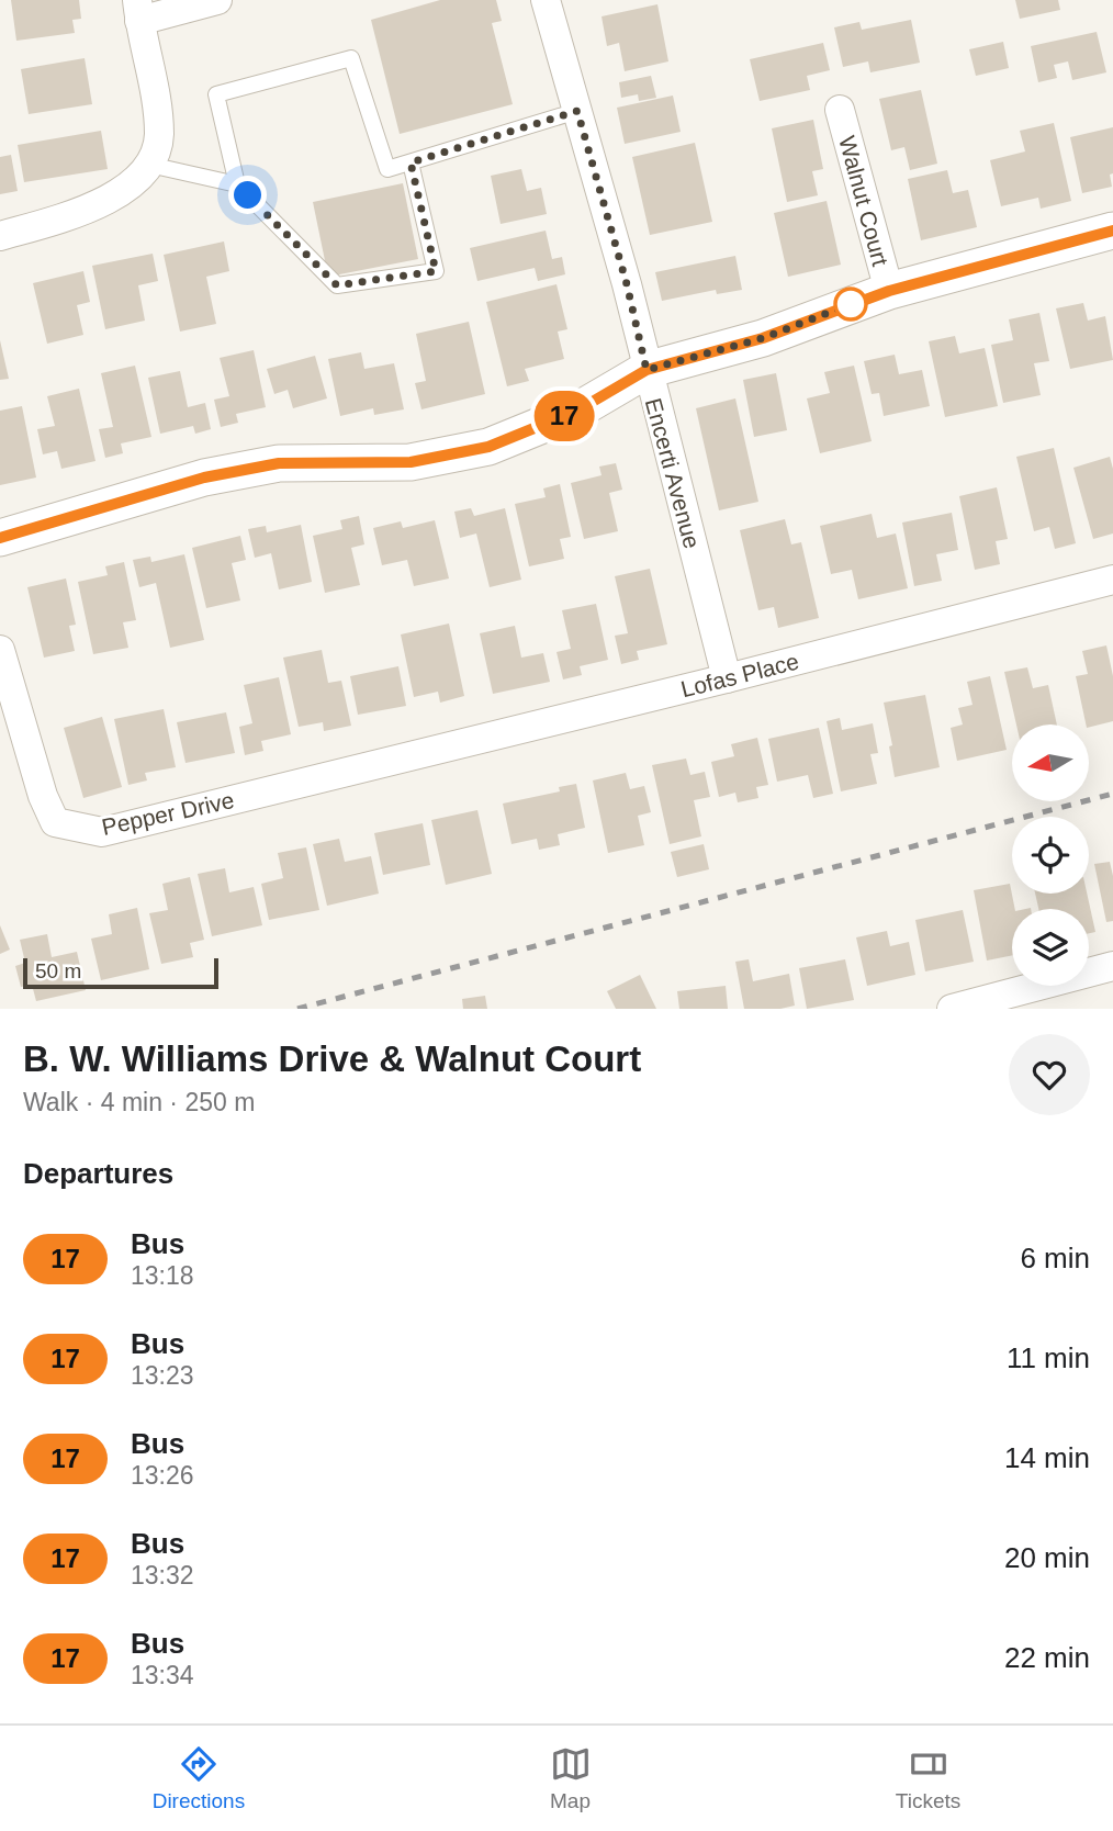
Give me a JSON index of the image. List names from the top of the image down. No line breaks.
{"streets":{"street":["Walnut Court","Encerti Avenue","Lofas Place","Pepper Drive"]},"crossings":[["Encerti Avenue","Lofas Place"],["Lofas Place","Pepper Drive"]],"lines":["bus line 17"],"scale_bar":"50 m","north":"left","page":{"on_map":"17","scale":"50 m","heading":[["B. W. Williams Drive & Walnut Court","Walk · 4 min · 250 m"],"Departures"],"list":[{"mark":"17","name":"Bus","note":"13:18","value":"6 min"},{"mark":"17","name":"Bus","note":"13:23","value":"11 min"},{"mark":"17","name":"Bus","note":"13:26","value":"14 min"},{"mark":"17","name":"Bus","note":"13:32","value":"20 min"},{"mark":"17","name":"Bus","note":"13:34","value":"22 min"}],"tabs":["Directions","Map","Tickets"]}}
